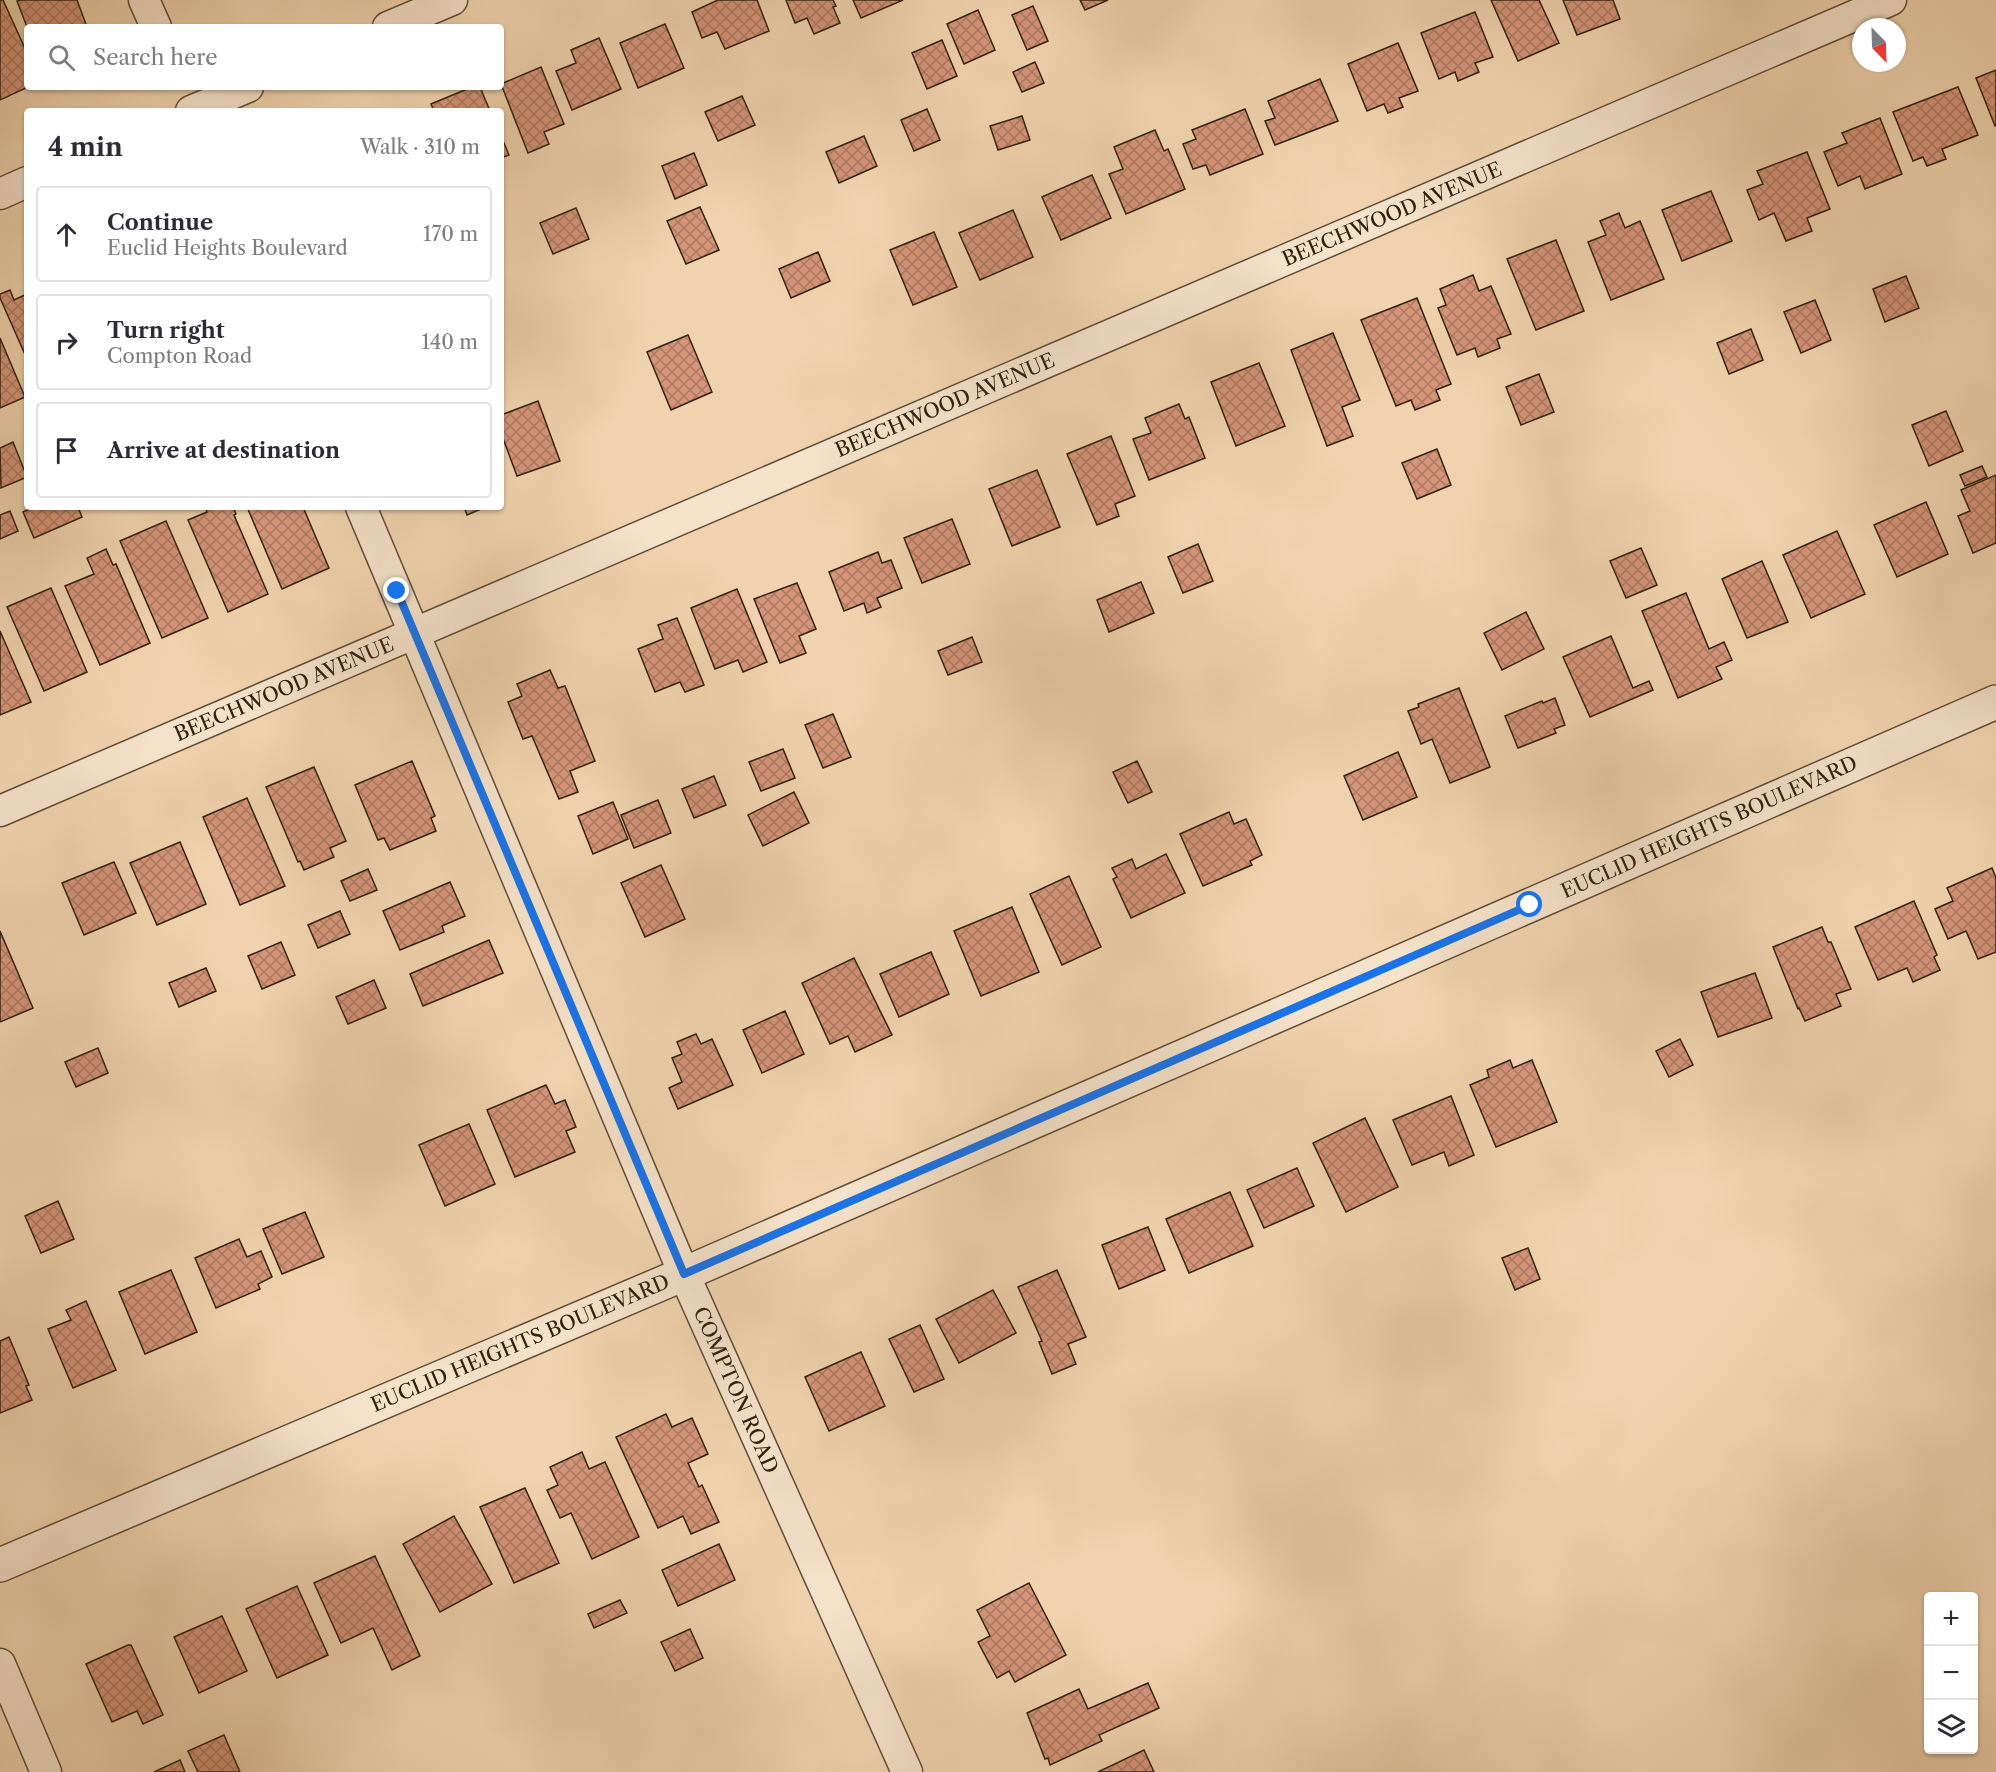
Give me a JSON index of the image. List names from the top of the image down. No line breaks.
{"streets":{"street":["BEECHWOOD AVENUE","EUCLID HEIGHTS BOULEVARD","COMPTON ROAD"]},"crossings":[["BEECHWOOD AVENUE","COMPTON ROAD"],["EUCLID HEIGHTS BOULEVARD","COMPTON ROAD"]],"north":"bottom right","page":{"search":"Search here","heading":["4 min","Walk · 310 m"],"list":[["Continue","Euclid Heights Boulevard","170 m"],["Turn right","Compton Road","140 m"],"Arrive at destination"],"map_buttons":["+","−"]}}
